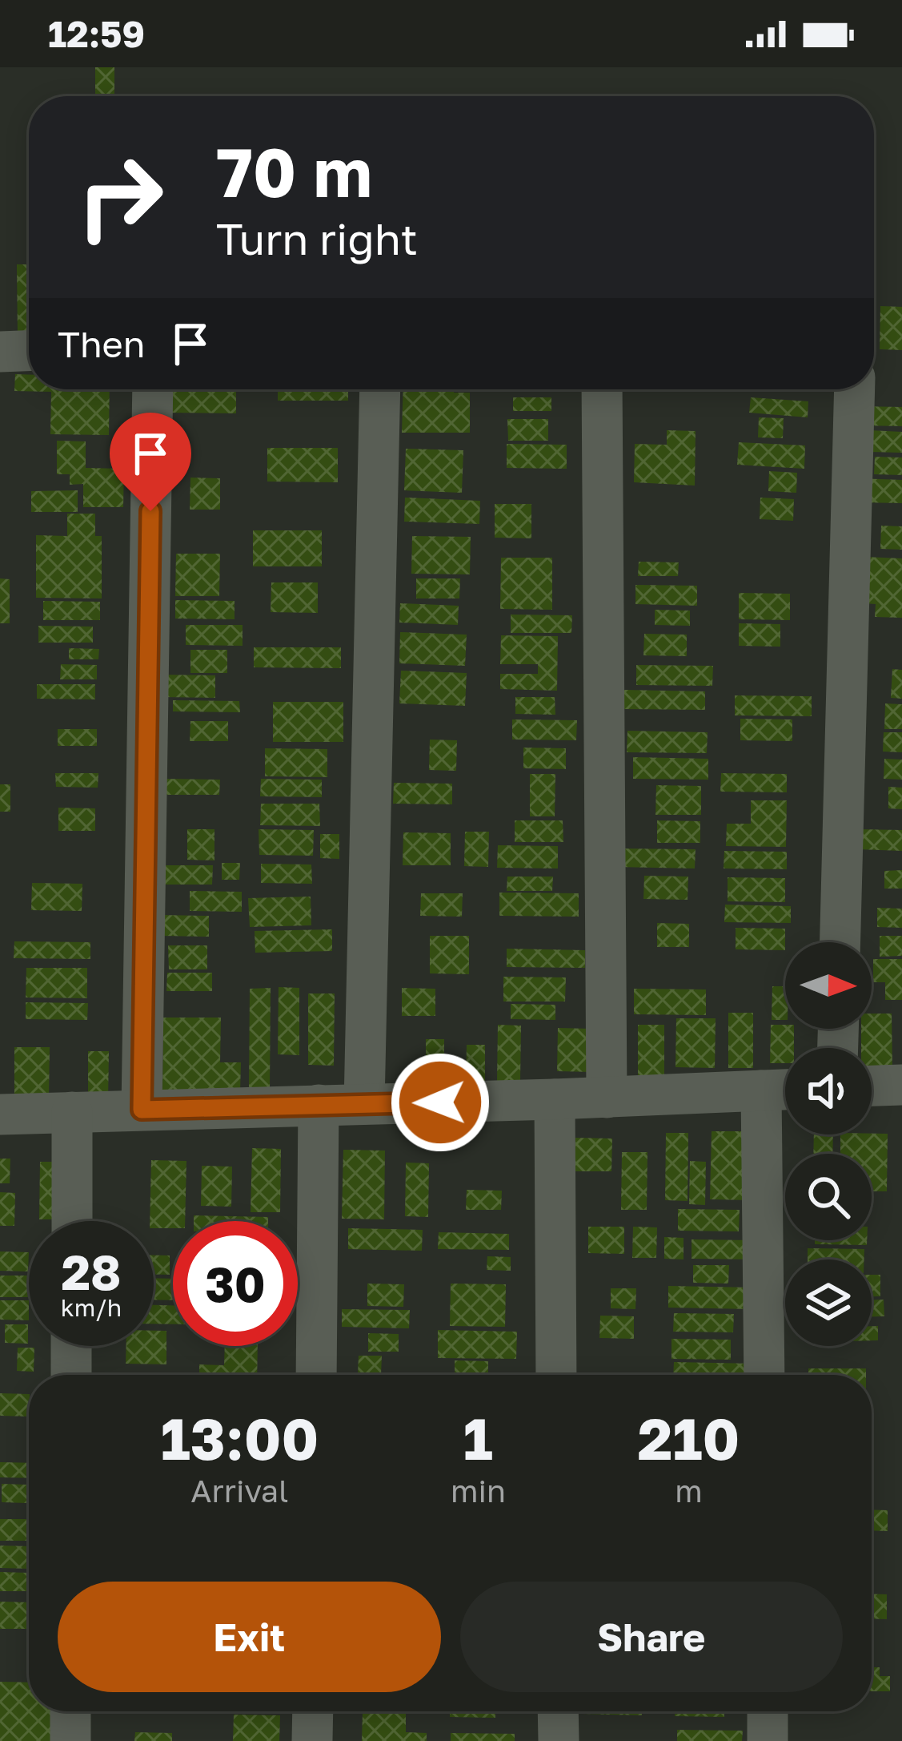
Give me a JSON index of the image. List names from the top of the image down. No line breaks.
{"north":"right","page":{"status":"12:59","turn":["70 m","Turn right"],"then":"Then","speed":"28 km/h","limit":"30","eta":["13:00","Arrival","1","min","210","m"],"buttons":["Exit","Share"]}}
